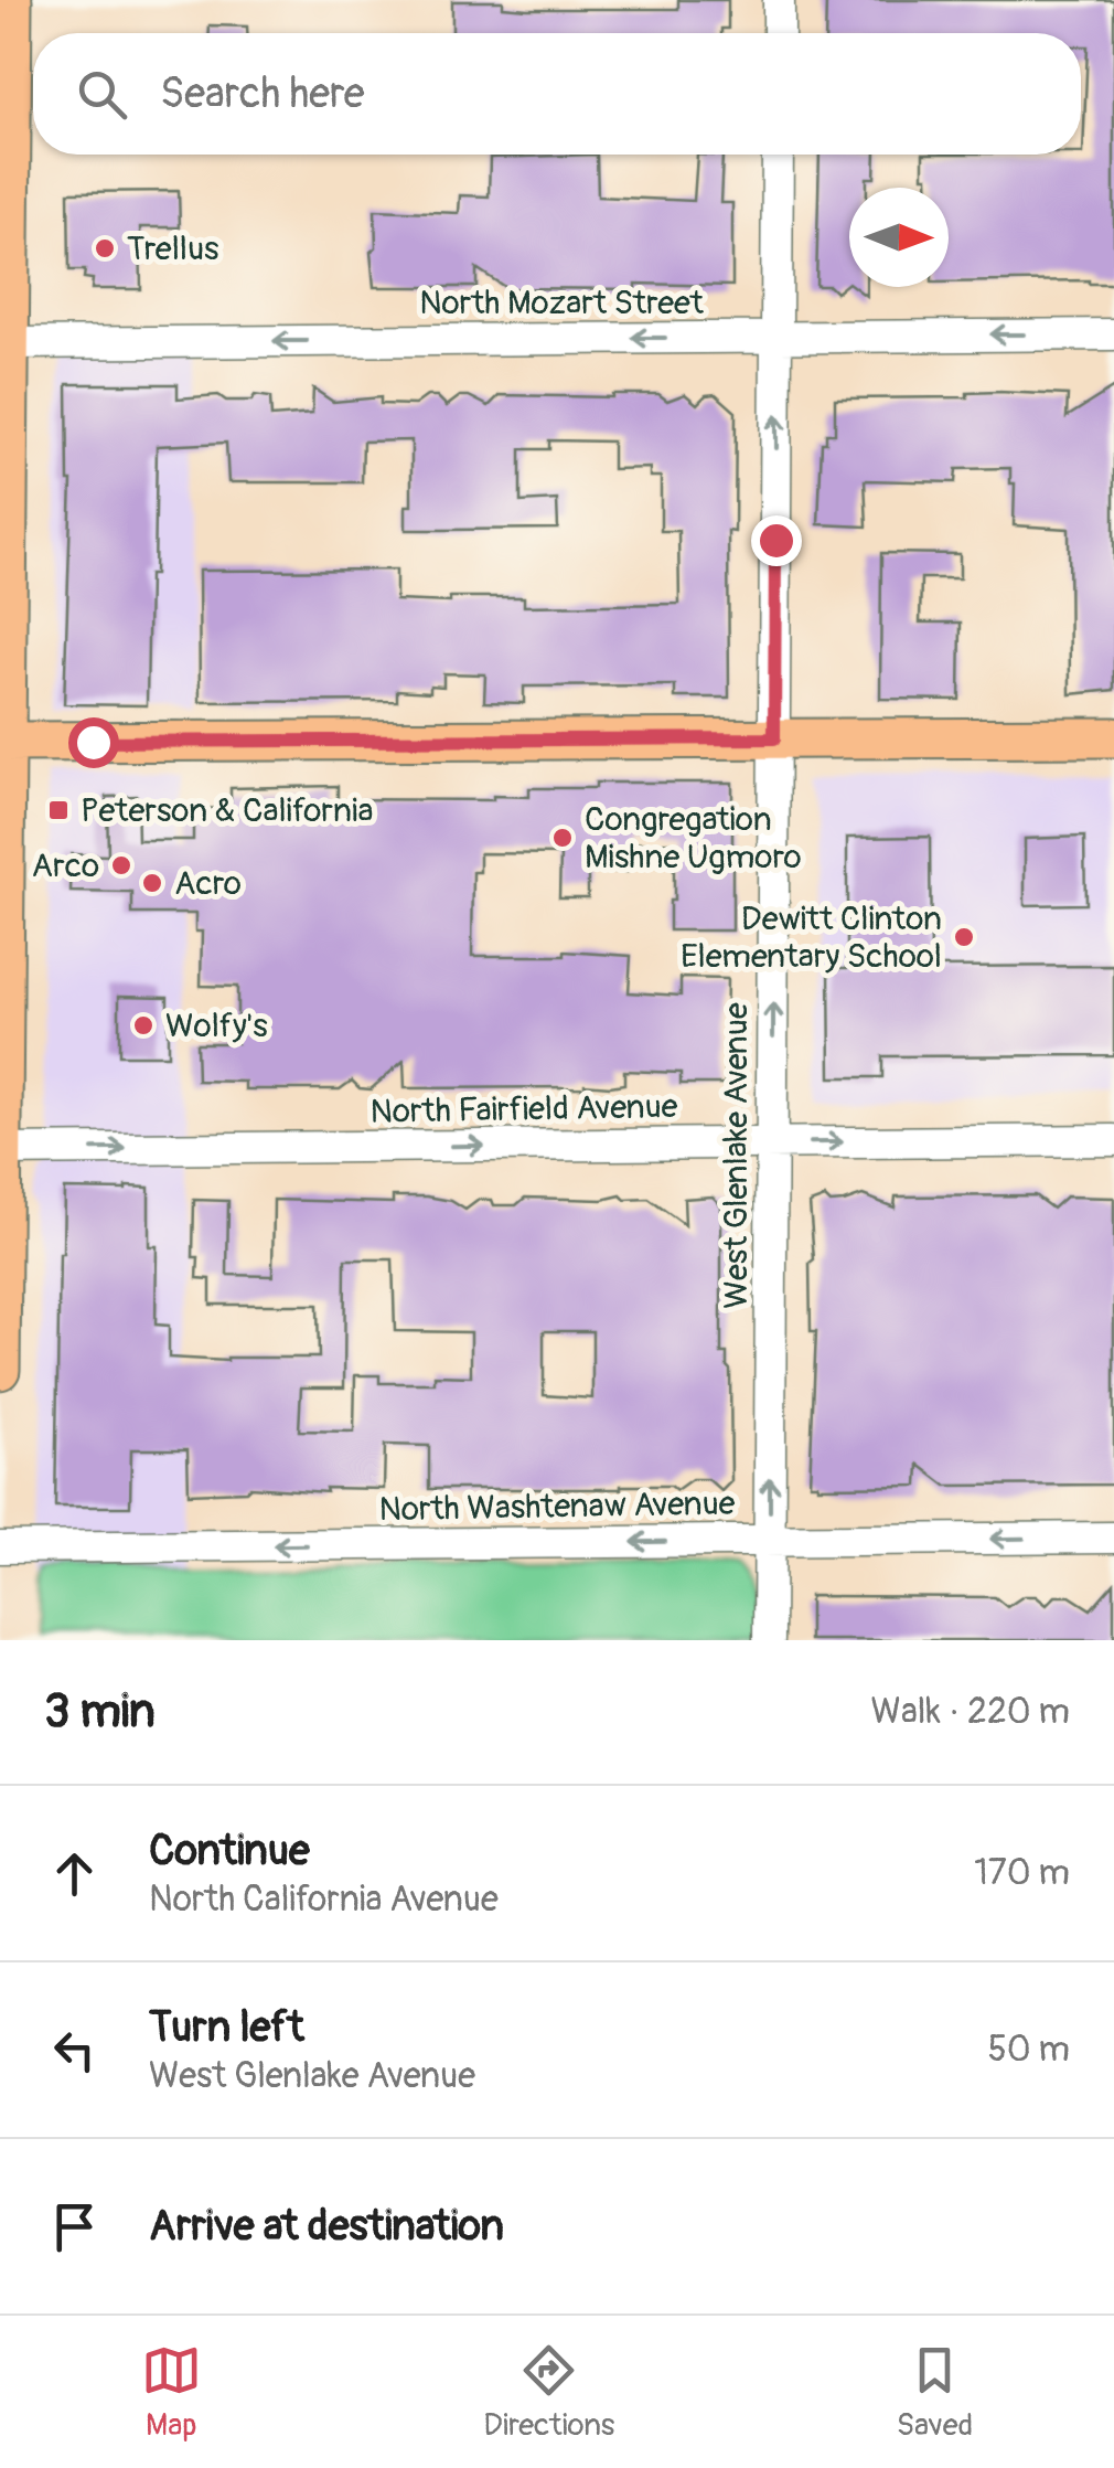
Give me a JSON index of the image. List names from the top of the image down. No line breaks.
{"streets":{"street":["North Mozart Street","North Fairfield Avenue","West Glenlake Avenue","North Washtenaw Avenue"]},"crossings":[["North Mozart Street","West Glenlake Avenue"],["North Fairfield Avenue","West Glenlake Avenue"],["West Glenlake Avenue","North Washtenaw Avenue"]],"one_way":["North Mozart Street","North Fairfield Avenue","West Glenlake Avenue","North Washtenaw Avenue"],"places":{"other":["Trellus","Congregation Mishne Ugmoro","Arco","Acro","Dewitt Clinton Elementary School","Wolfy's"],"transit":["Peterson & California"]},"north":"right","page":{"search":"Search here","heading":["3 min","Walk · 220 m"],"list":[["Continue","North California Avenue","170 m"],["Turn left","West Glenlake Avenue","50 m"],"Arrive at destination"],"nav":["Map","Directions","Saved"]}}
